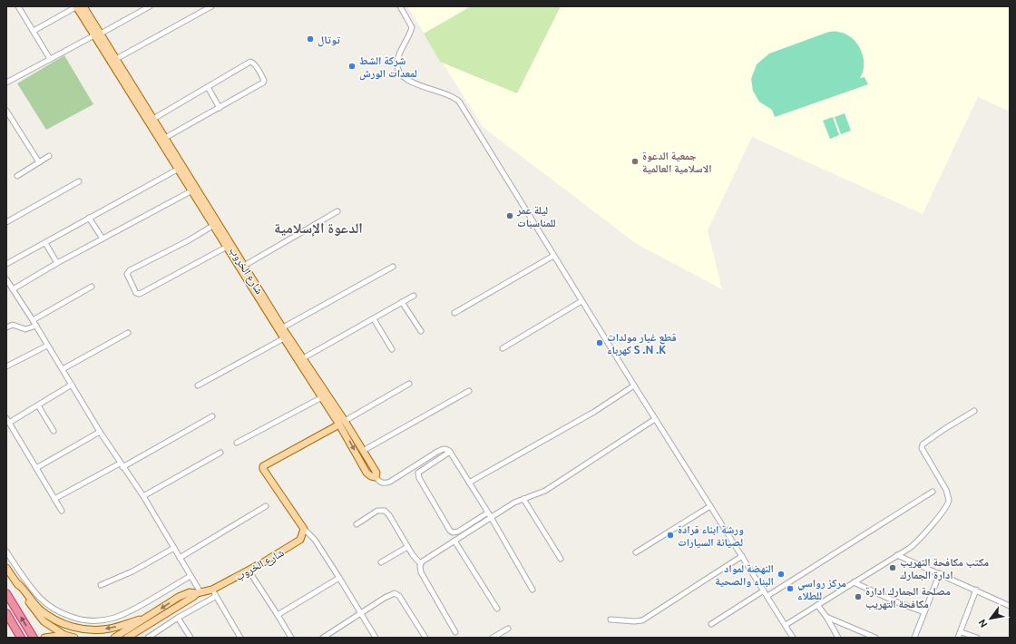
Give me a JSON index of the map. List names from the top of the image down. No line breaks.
{"streets":{"main road":["شارع الخروب"]},"districts":["الدعوة الإسلامية"],"places":["توتال","شركة الشط لمعدات الورش","جمعية الدعوة الاسلامية العالمية","ليلة عمر للمناسبات","قطع غيار مولدات كهرباء S .N .K","ورشة ابناء قرادة لصيانة السيارات","مكتب مكافحة التهريب ادارة الجمارك","النهضة لمواد البناء والصحية","مركز رواسي للطلاء","مصلحة الجمارك ادارة مكافحة التهريب"],"north":"bottom left"}
